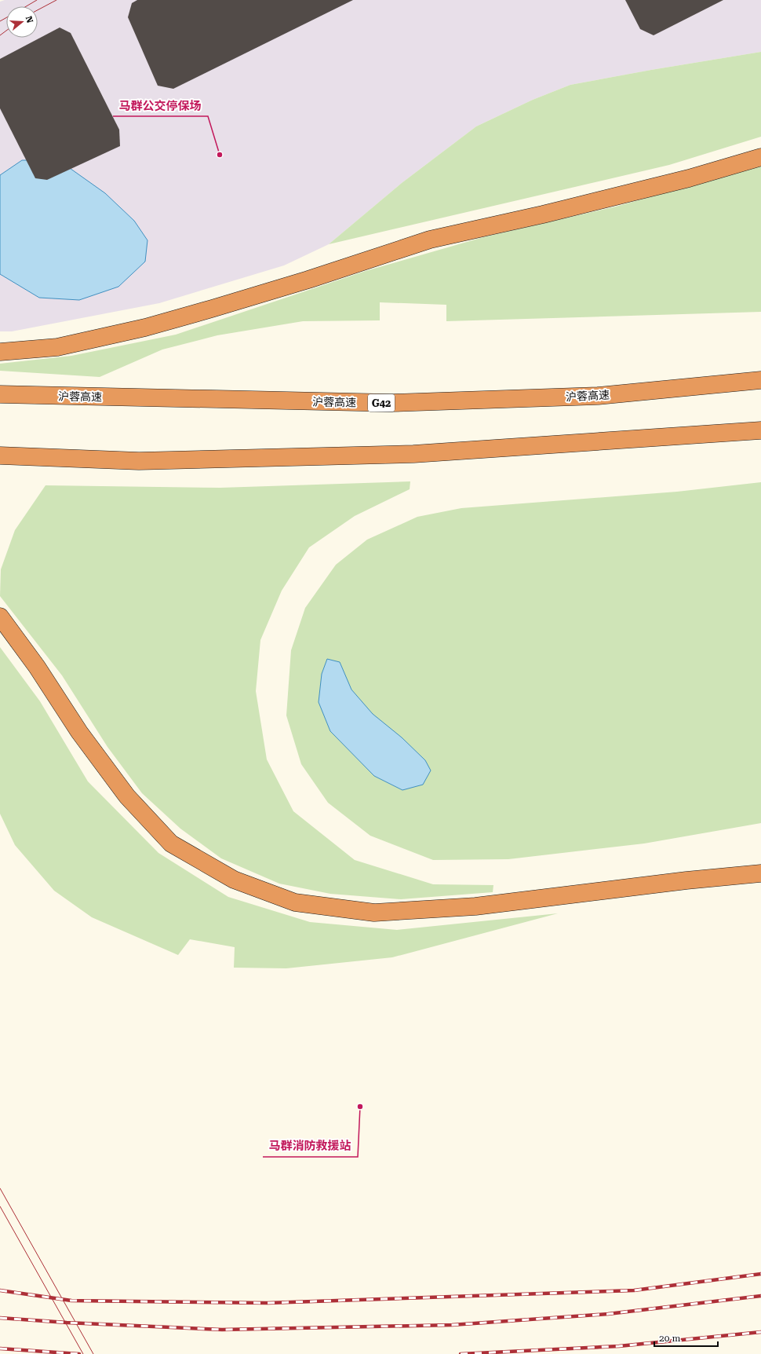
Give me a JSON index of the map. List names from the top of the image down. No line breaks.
{"streets":{"highway":["沪蓉高速","G42"]},"places":["马群公交停保场","马群消防救援站"],"scale_bar":"20 m","north":"right"}
